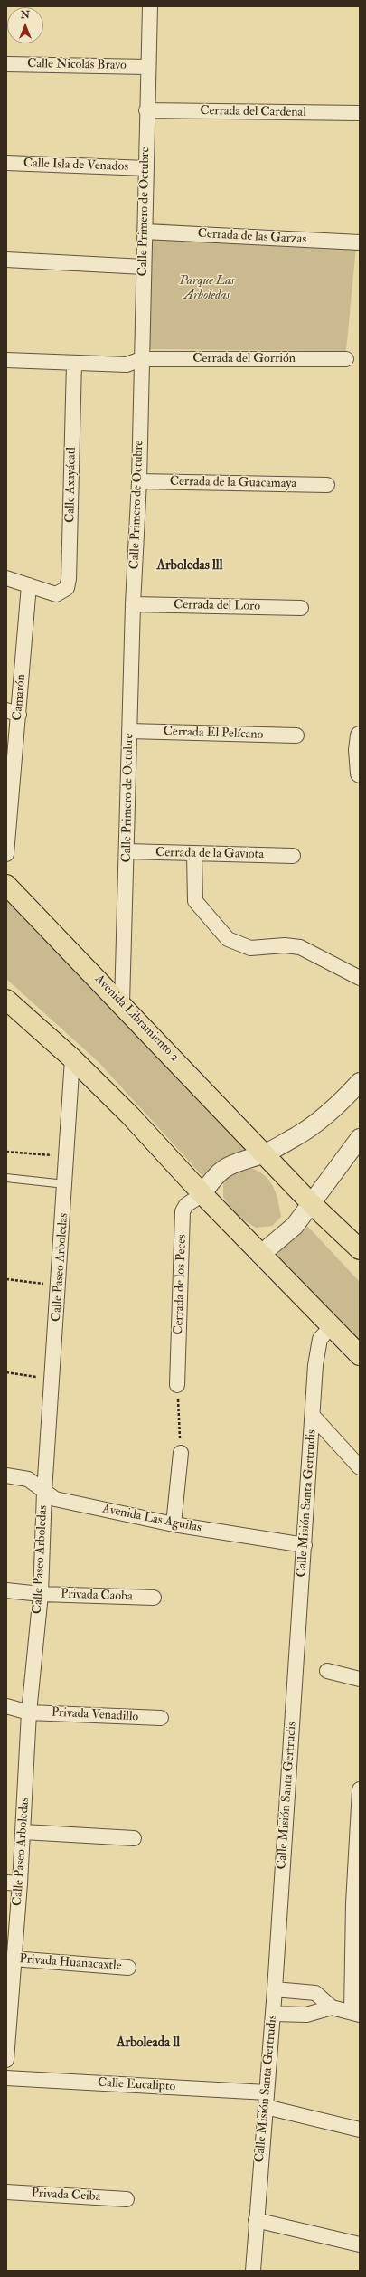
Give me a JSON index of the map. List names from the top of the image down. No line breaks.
{"streets":{"main road":["Avenida Libramiento 2"],"street":["Calle Nicolás Bravo","Cerrada del Cardenal","Calle Isla de Venados","Calle Primero de Octubre","Cerrada de las Garzas","Cerrada del Gorrión","Cerrada de la Guacamaya","Calle Axayácatl","Cerrada del Loro","Camarón","Cerrada El Pelícano","Cerrada de la Gaviota","Calle Paseo Arboledas","Cerrada de los Peces","Calle Misión Santa Gertrudis","Avenida Las Aguilas","Privada Caoba","Privada Venadillo","Privada Huanacaxtle","Calle Eucalipto","Privada Ceiba"]},"crossings":[["Calle Nicolás Bravo","Calle Primero de Octubre"],["Cerrada del Cardenal","Calle Primero de Octubre"],["Calle Isla de Venados","Calle Primero de Octubre"],["Calle Primero de Octubre","Cerrada de las Garzas"],["Calle Primero de Octubre","Cerrada del Gorrión"],["Calle Primero de Octubre","Cerrada de la Guacamaya"],["Calle Primero de Octubre","Cerrada del Loro"],["Calle Primero de Octubre","Cerrada El Pelícano"],["Calle Primero de Octubre","Cerrada de la Gaviota"],["Calle Primero de Octubre","Avenida Libramiento 2"],["Cerrada del Gorrión","Calle Axayácatl"],["Calle Axayácatl","Camarón"],["Calle Paseo Arboledas","Avenida Las Aguilas"],["Calle Paseo Arboledas","Privada Caoba"],["Calle Paseo Arboledas","Privada Venadillo"],["Calle Paseo Arboledas","Privada Huanacaxtle"],["Calle Misión Santa Gertrudis","Avenida Las Aguilas"],["Calle Misión Santa Gertrudis","Calle Eucalipto"]],"districts":["Arboledas lll","Arboleada ll"],"parks":["Parque Las Arboledas"],"north":"top"}
